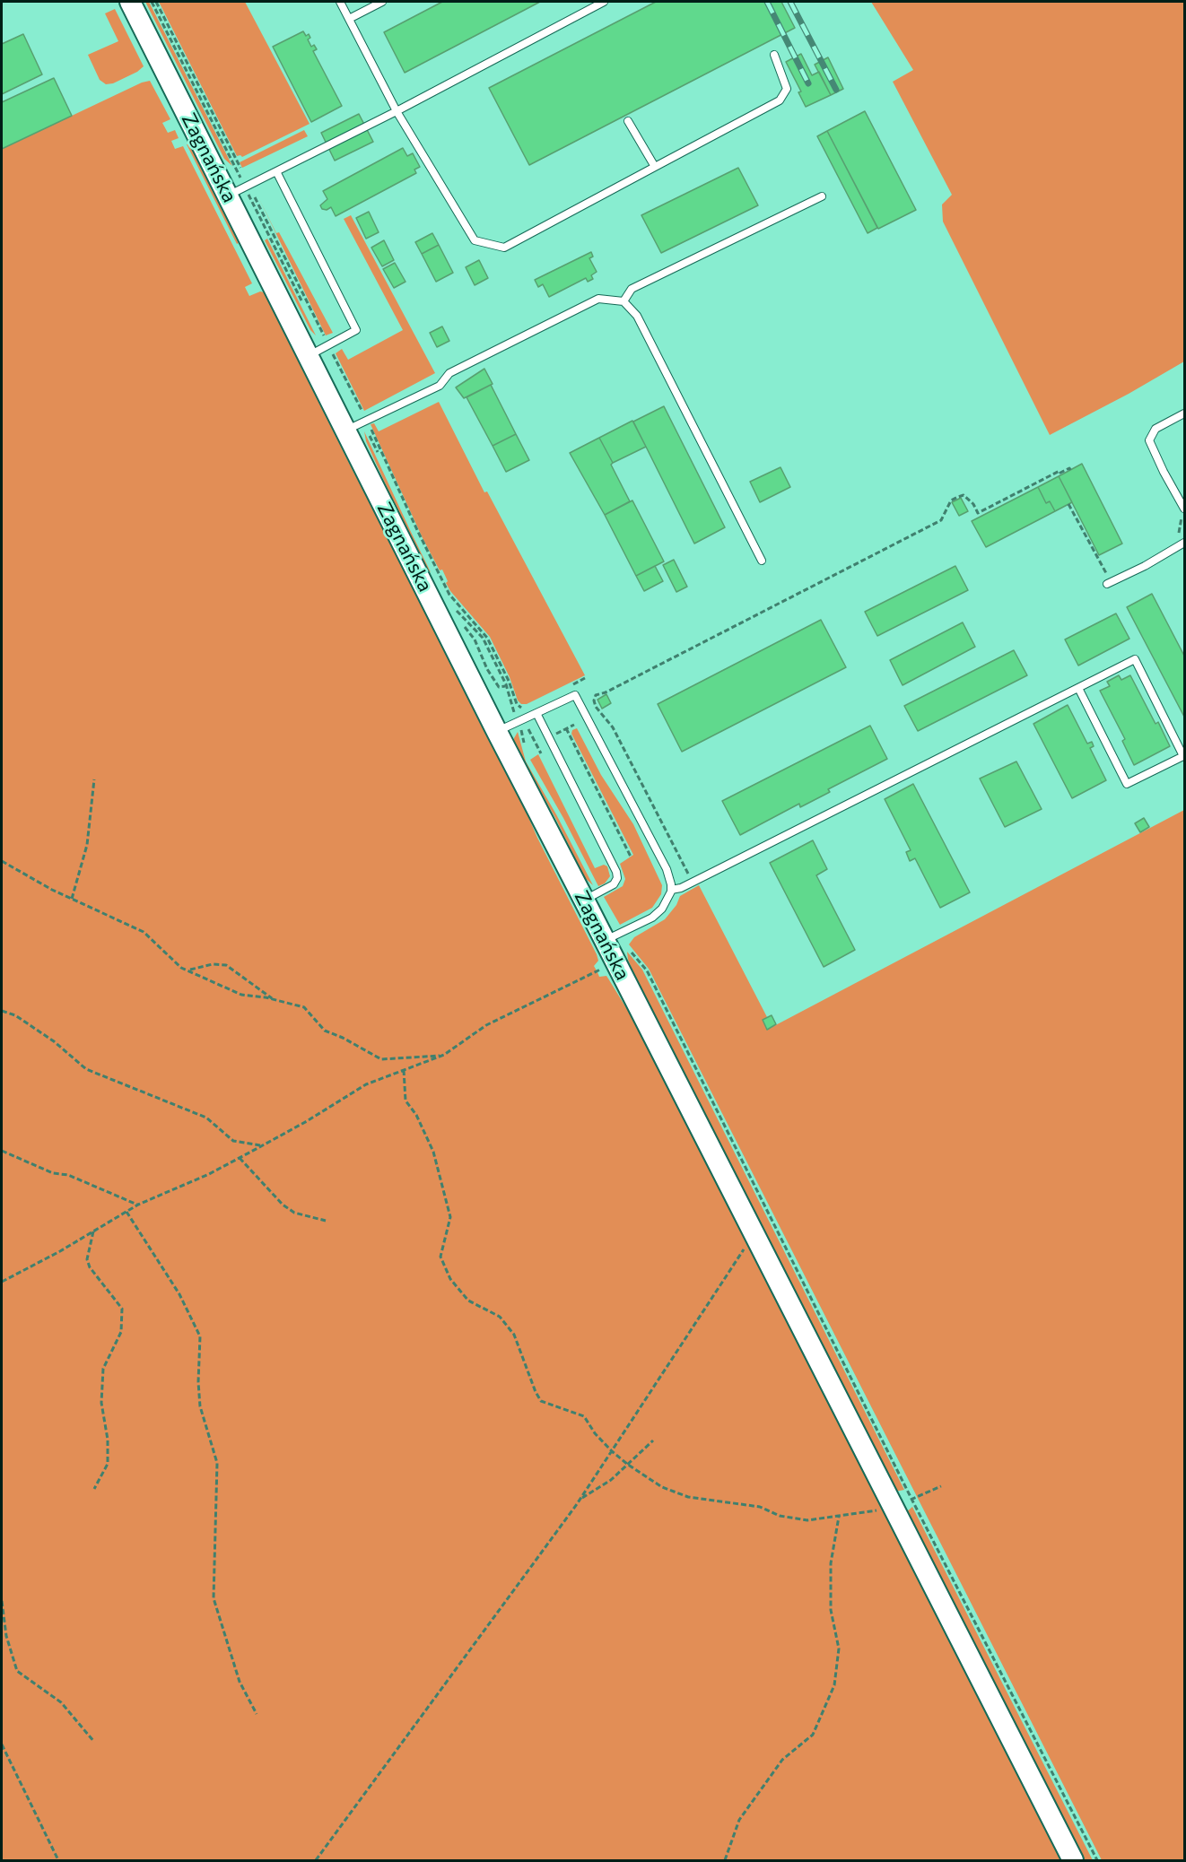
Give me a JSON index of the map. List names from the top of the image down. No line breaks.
{"streets":{"street":["Zagnańska"]}}
